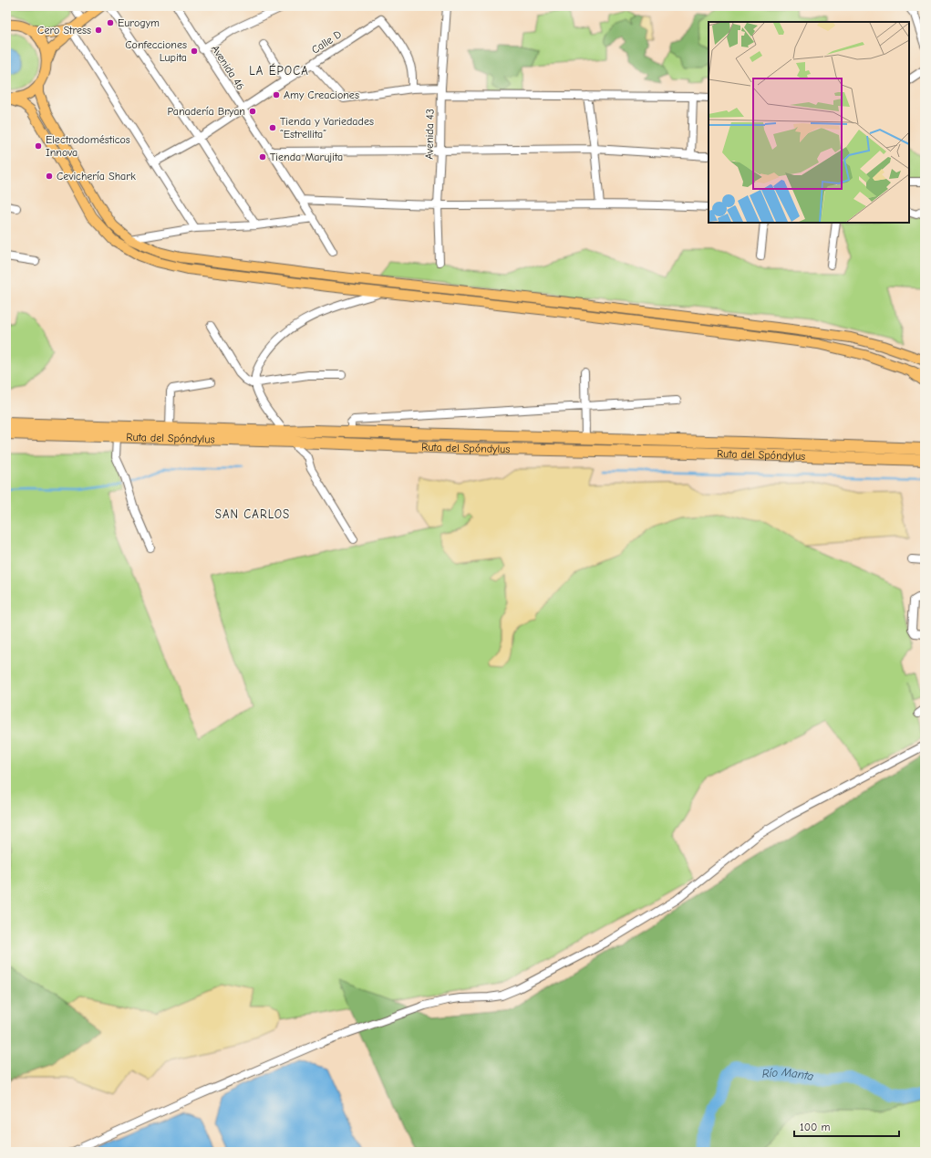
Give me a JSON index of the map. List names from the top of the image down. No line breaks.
{"streets":{"highway":["Ruta del Spóndylus"],"street":["Calle D","Avenida 46","Avenida 43"]},"crossings":[["Calle D","Avenida 46"]],"districts":["LA ÉPOCA","SAN CARLOS"],"water":["Río Manta"],"places":["Eurogym","Cero Stress","Confecciones Lupita","Amy Creaciones","Panadería Bryan","Tienda y Variedades “Estrellita”","Electrodomésticos Innova","Tienda Marujita","Cevichería Shark"],"scale_bar":"100 m"}
